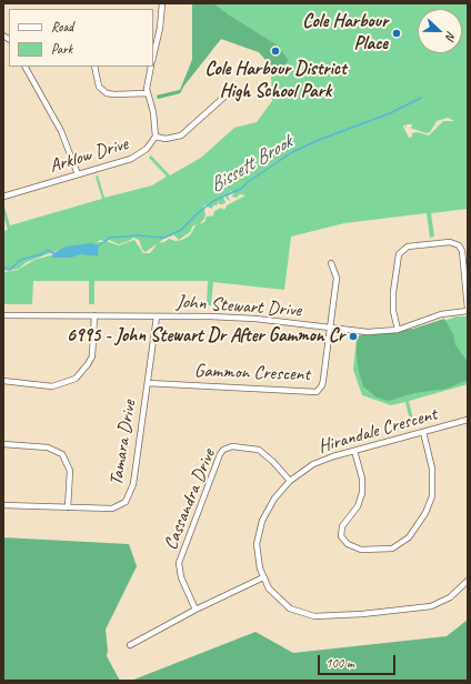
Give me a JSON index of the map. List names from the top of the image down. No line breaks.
{"streets":{"street":["Arklow Drive","John Stewart Drive","Gammon Crescent","Hirandale Crescent","Tamara Drive","Cassandra Drive"]},"crossings":[["John Stewart Drive","Gammon Crescent"],["John Stewart Drive","Tamara Drive"],["Gammon Crescent","Tamara Drive"],["Hirandale Crescent","Cassandra Drive"]],"water":["Bissett Brook"],"places":["Cole Harbour Place","Cole Harbour District High School Park","6995 - John Stewart Dr After Gammon Cr"],"legend":["Road","Park"],"scale_bar":"100 m","north":"right"}
